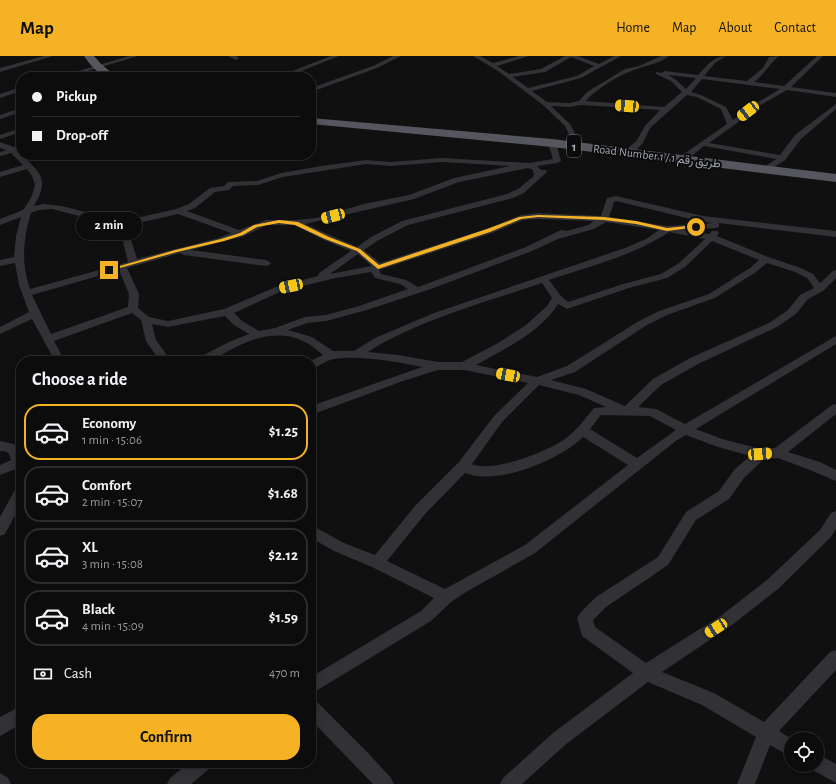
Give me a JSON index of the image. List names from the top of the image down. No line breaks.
{"streets":{"highway":["1","Road Number 1 / طريق رقم 1"]},"page":{"header":"Map","nav":["Home","Map","About","Contact"],"banner":["Pickup","Drop-off"],"bubble":"2 min","heading":"Choose a ride","list":[{"name":"Economy","note":"1 min · 15:06","value":"$1.25"},{"name":"Comfort","note":"2 min · 15:07","value":"$1.68"},{"name":"XL","note":"3 min · 15:08","value":"$2.12"},{"name":"Black","note":"4 min · 15:09","value":"$1.59"}],"pay":["Cash","470 m"],"buttons":"Confirm"}}
